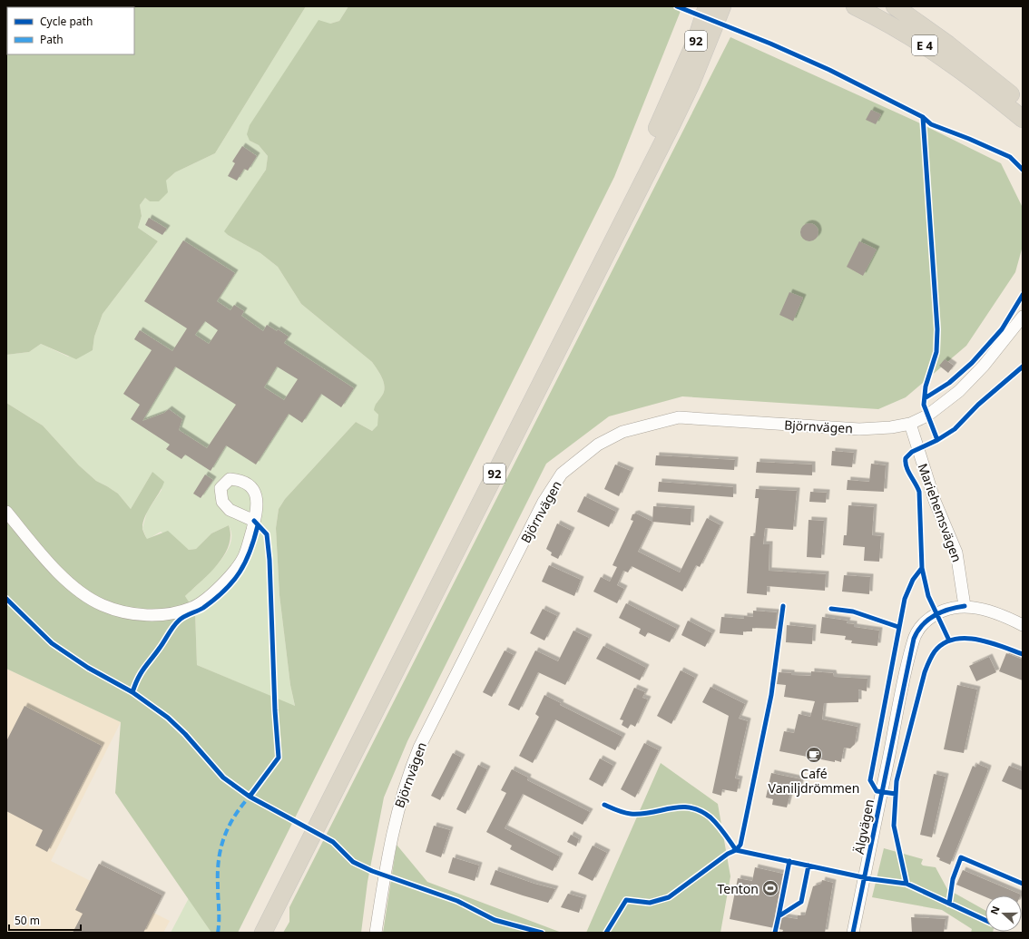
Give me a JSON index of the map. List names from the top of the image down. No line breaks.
{"streets":{"highway":["92","E 4"],"street":["Björnvägen","Mariehemsvägen","Älgvägen"]},"crossings":[["Björnvägen","Mariehemsvägen"],["Mariehemsvägen","Älgvägen"]],"places":{"cafe":["Café Vaniljdrömmen"],"sports":["Tenton"]},"legend":["Cycle path","Path"],"scale_bar":"50 m","north":"left"}
